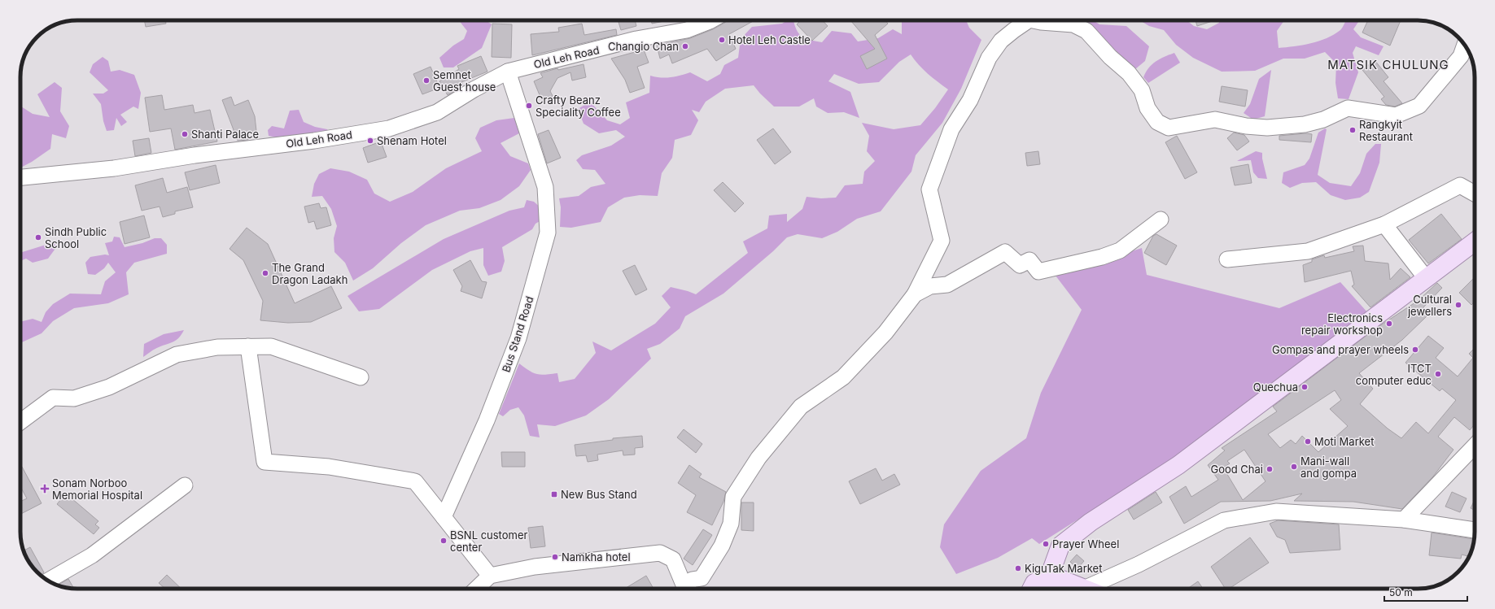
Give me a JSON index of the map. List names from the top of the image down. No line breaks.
{"streets":{"street":["Old Leh Road","Bus Stand Road"]},"crossings":[["Old Leh Road","Bus Stand Road"]],"districts":["MATSIK CHULUNG"],"places":{"other":["Hotel Leh Castle","Changio Chan","Semnet Guest house","Crafty Beanz Speciality Coffee","Rangkyit Restaurant","Shanti Palace","Shenam Hotel","Sindh Public School","The Grand Dragon Ladakh","Cultural jewellers","Electronics repair workshop","Gompas and prayer wheels","ITCT computer educ","Quechua","Moti Market","Mani-wall and gompa","Good Chai","BSNL customer center","Prayer Wheel","Namkha hotel","KiguTak Market"],"health":["Sonam Norboo Memorial Hospital"],"transit":["New Bus Stand"]},"scale_bar":"50 m"}
